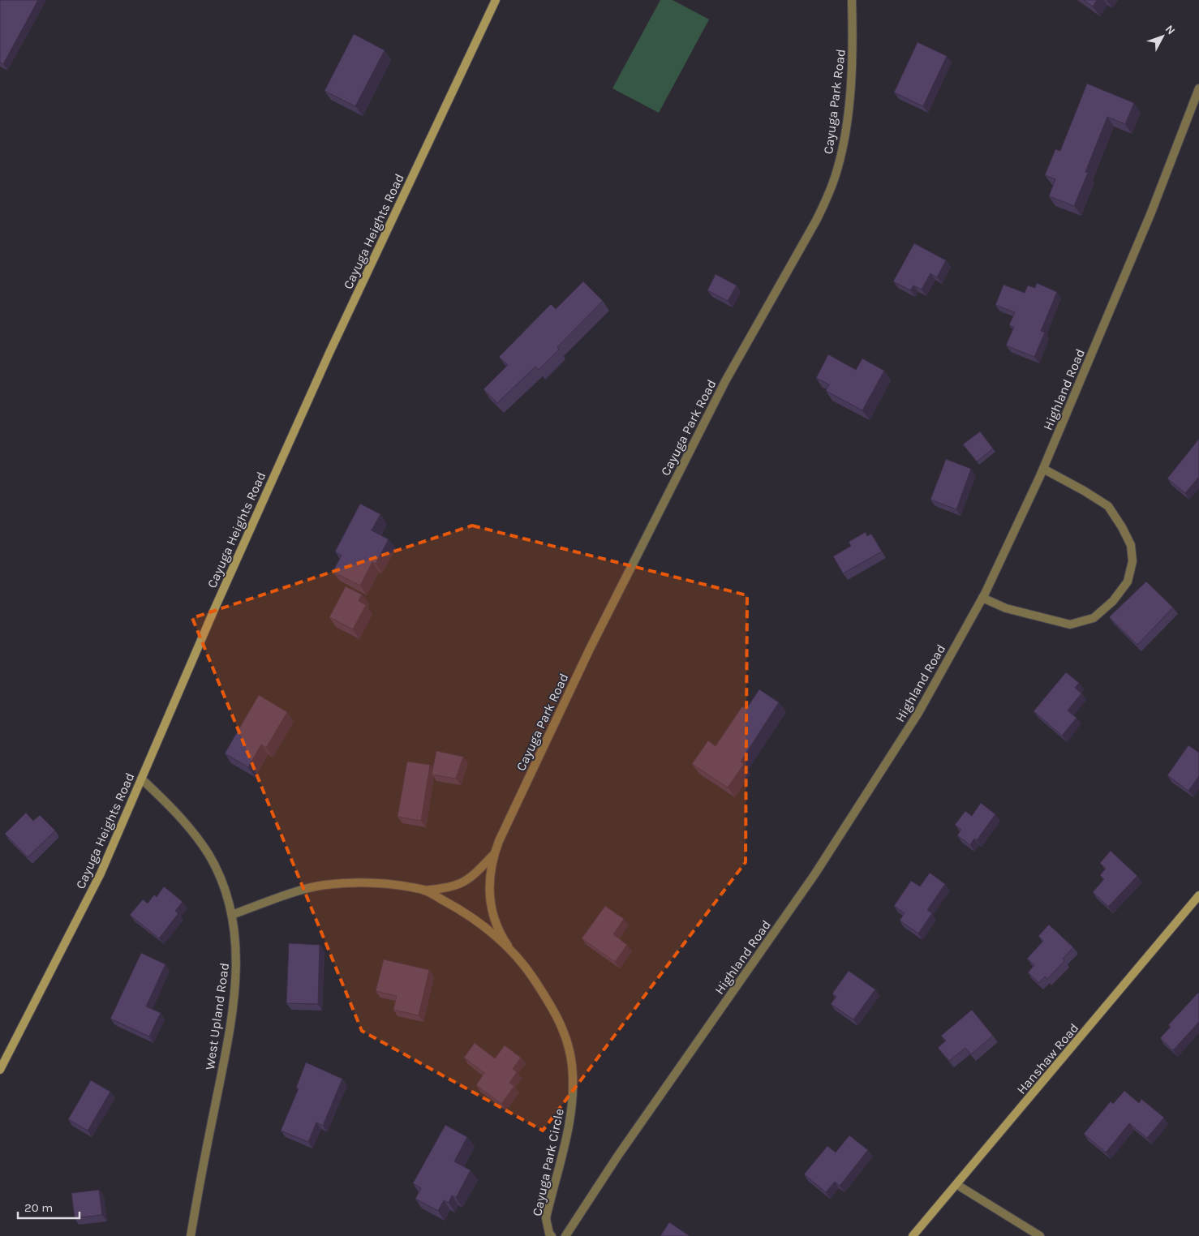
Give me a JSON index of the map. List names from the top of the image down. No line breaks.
{"streets":{"street":["Cayuga Park Road","Cayuga Heights Road","Highland Road","West Upland Road","Hanshaw Road","Cayuga Park Circle"]},"crossings":[["Cayuga Park Road","Cayuga Park Circle"],["Cayuga Heights Road","West Upland Road"],["West Upland Road","Cayuga Park Circle"]],"scale_bar":"20 m","north":"top right"}
